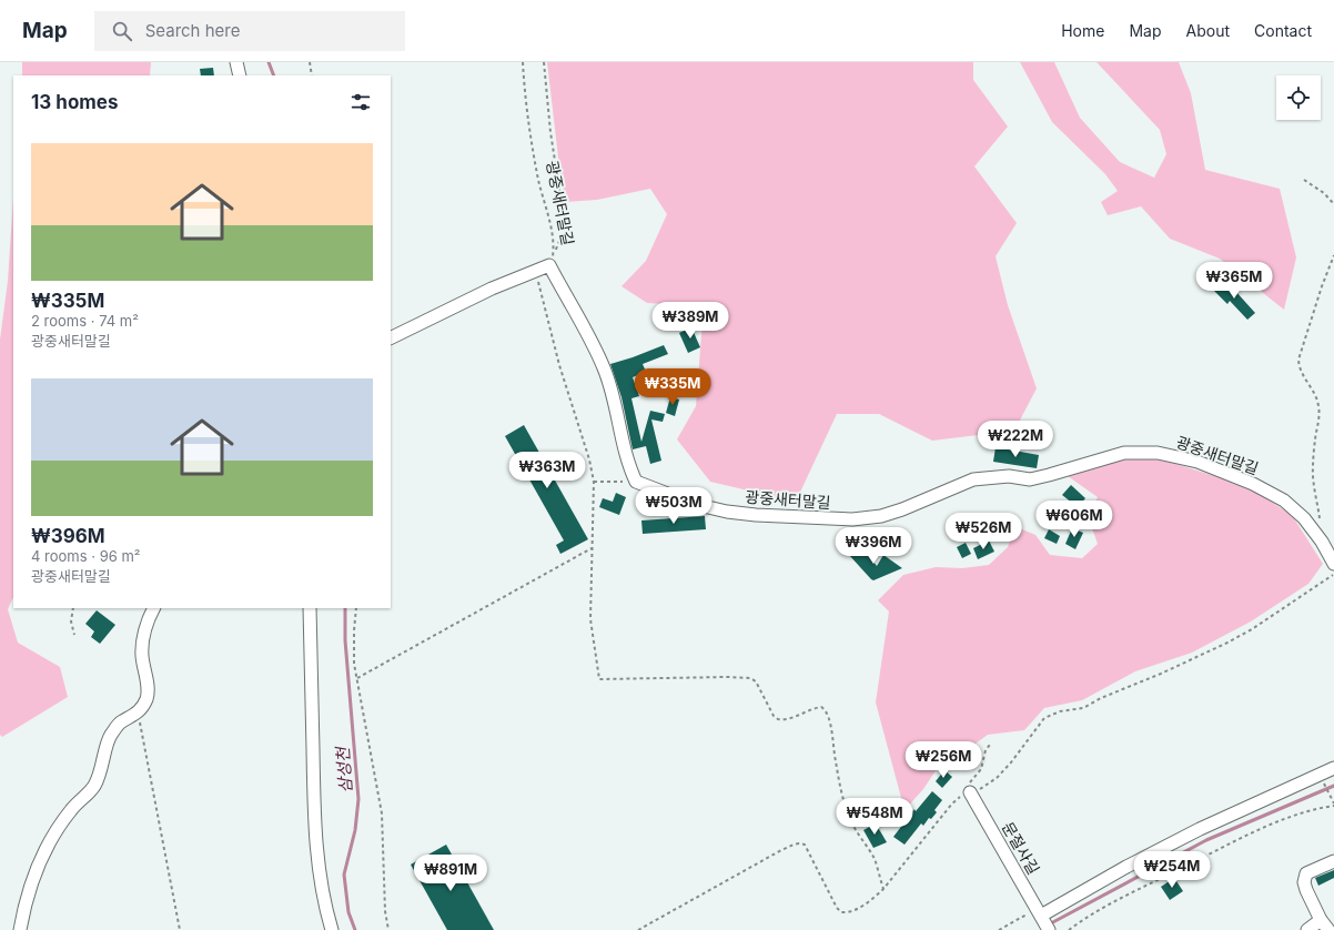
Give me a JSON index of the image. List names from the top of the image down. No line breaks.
{"streets":{"street":["광중새터말길","문절사길"]},"water":["삼성천"],"page":{"header":"Map","search":"Search here","nav":["Home","Map","About","Contact"],"heading":"13 homes","list":[{"name":"₩335M","note":"2 rooms · 74 m² · 광중새터말길"},{"name":"₩396M","note":"4 rooms · 96 m² · 광중새터말길"}],"price":["₩365M","₩389M","₩335M","₩222M","₩363M","₩503M","₩606M","₩526M","₩396M","₩256M","₩548M","₩254M","₩891M"]}}
